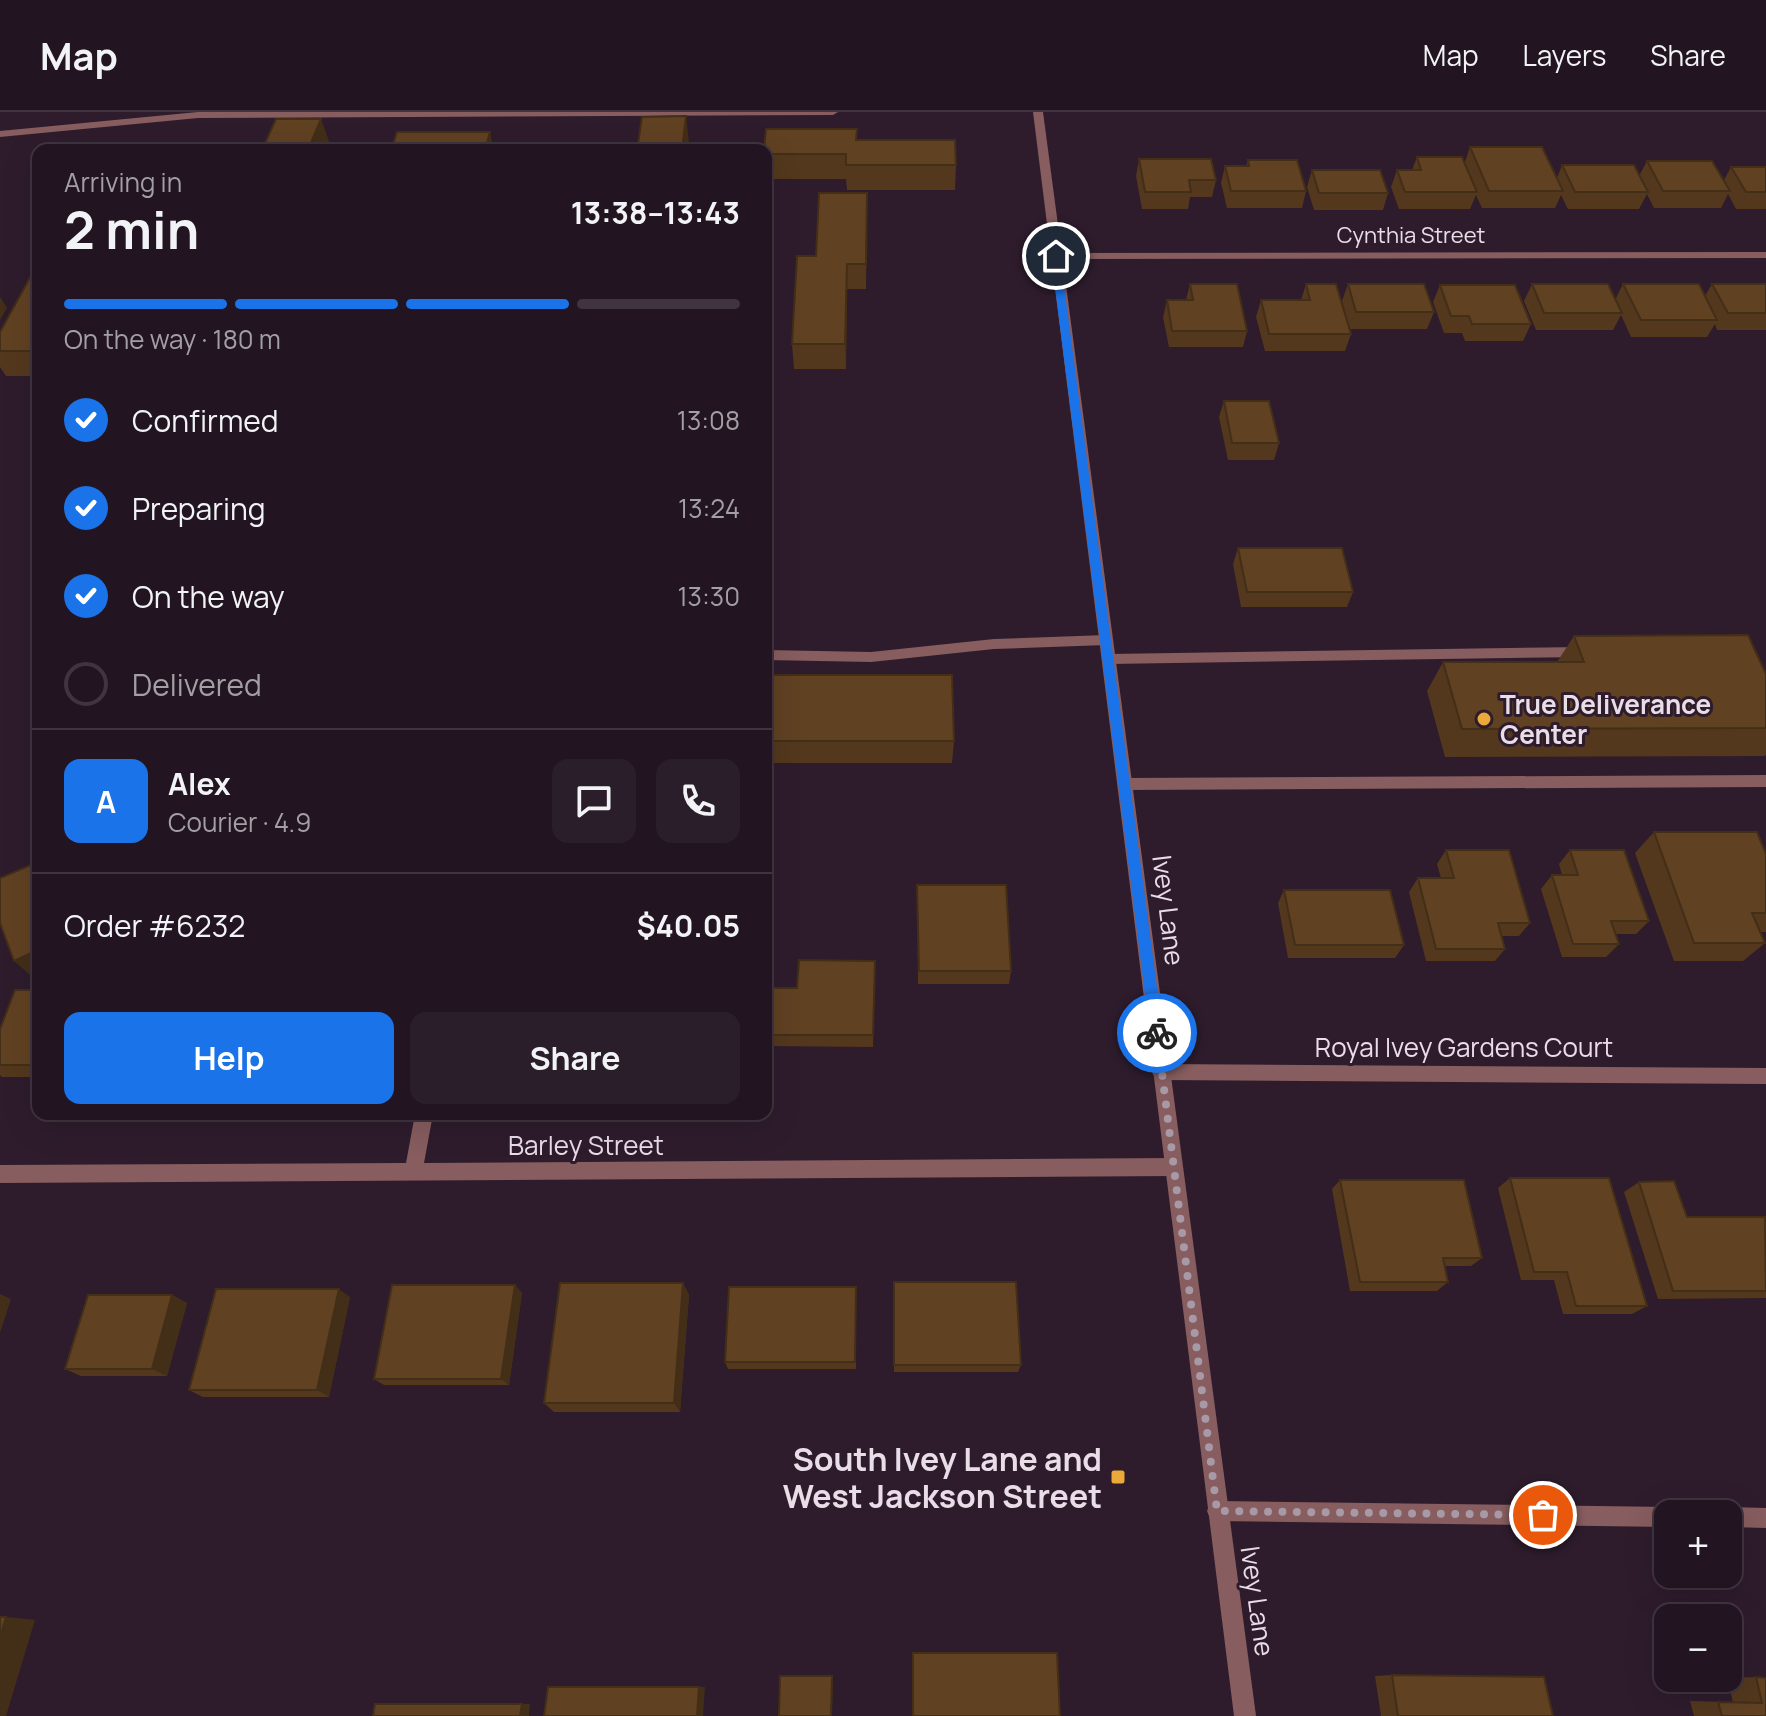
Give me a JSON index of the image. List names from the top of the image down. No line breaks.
{"streets":{"street":["Cynthia Street","Ivey Lane","Royal Ivey Gardens Court","Barley Street"]},"crossings":[["Cynthia Street","Ivey Lane"],["Ivey Lane","Royal Ivey Gardens Court"],["Ivey Lane","Barley Street"]],"places":{"other":["True Deliverance Center"],"transit":["South Ivey Lane and West Jackson Street"]},"page":{"header":"Map","nav":["Map","Layers","Share"],"heading":["2 min","Arriving in","13:38–13:43"],"panel":["Alex","Courier · 4.9","Order #6232","$40.05"],"bar":"On the way · 180 m","list":[["Confirmed","13:08"],["Preparing","13:24"],["On the way","13:30"],"Delivered"],"round":"A","buttons":["Help","Share"],"map_buttons":["+","−"]}}
